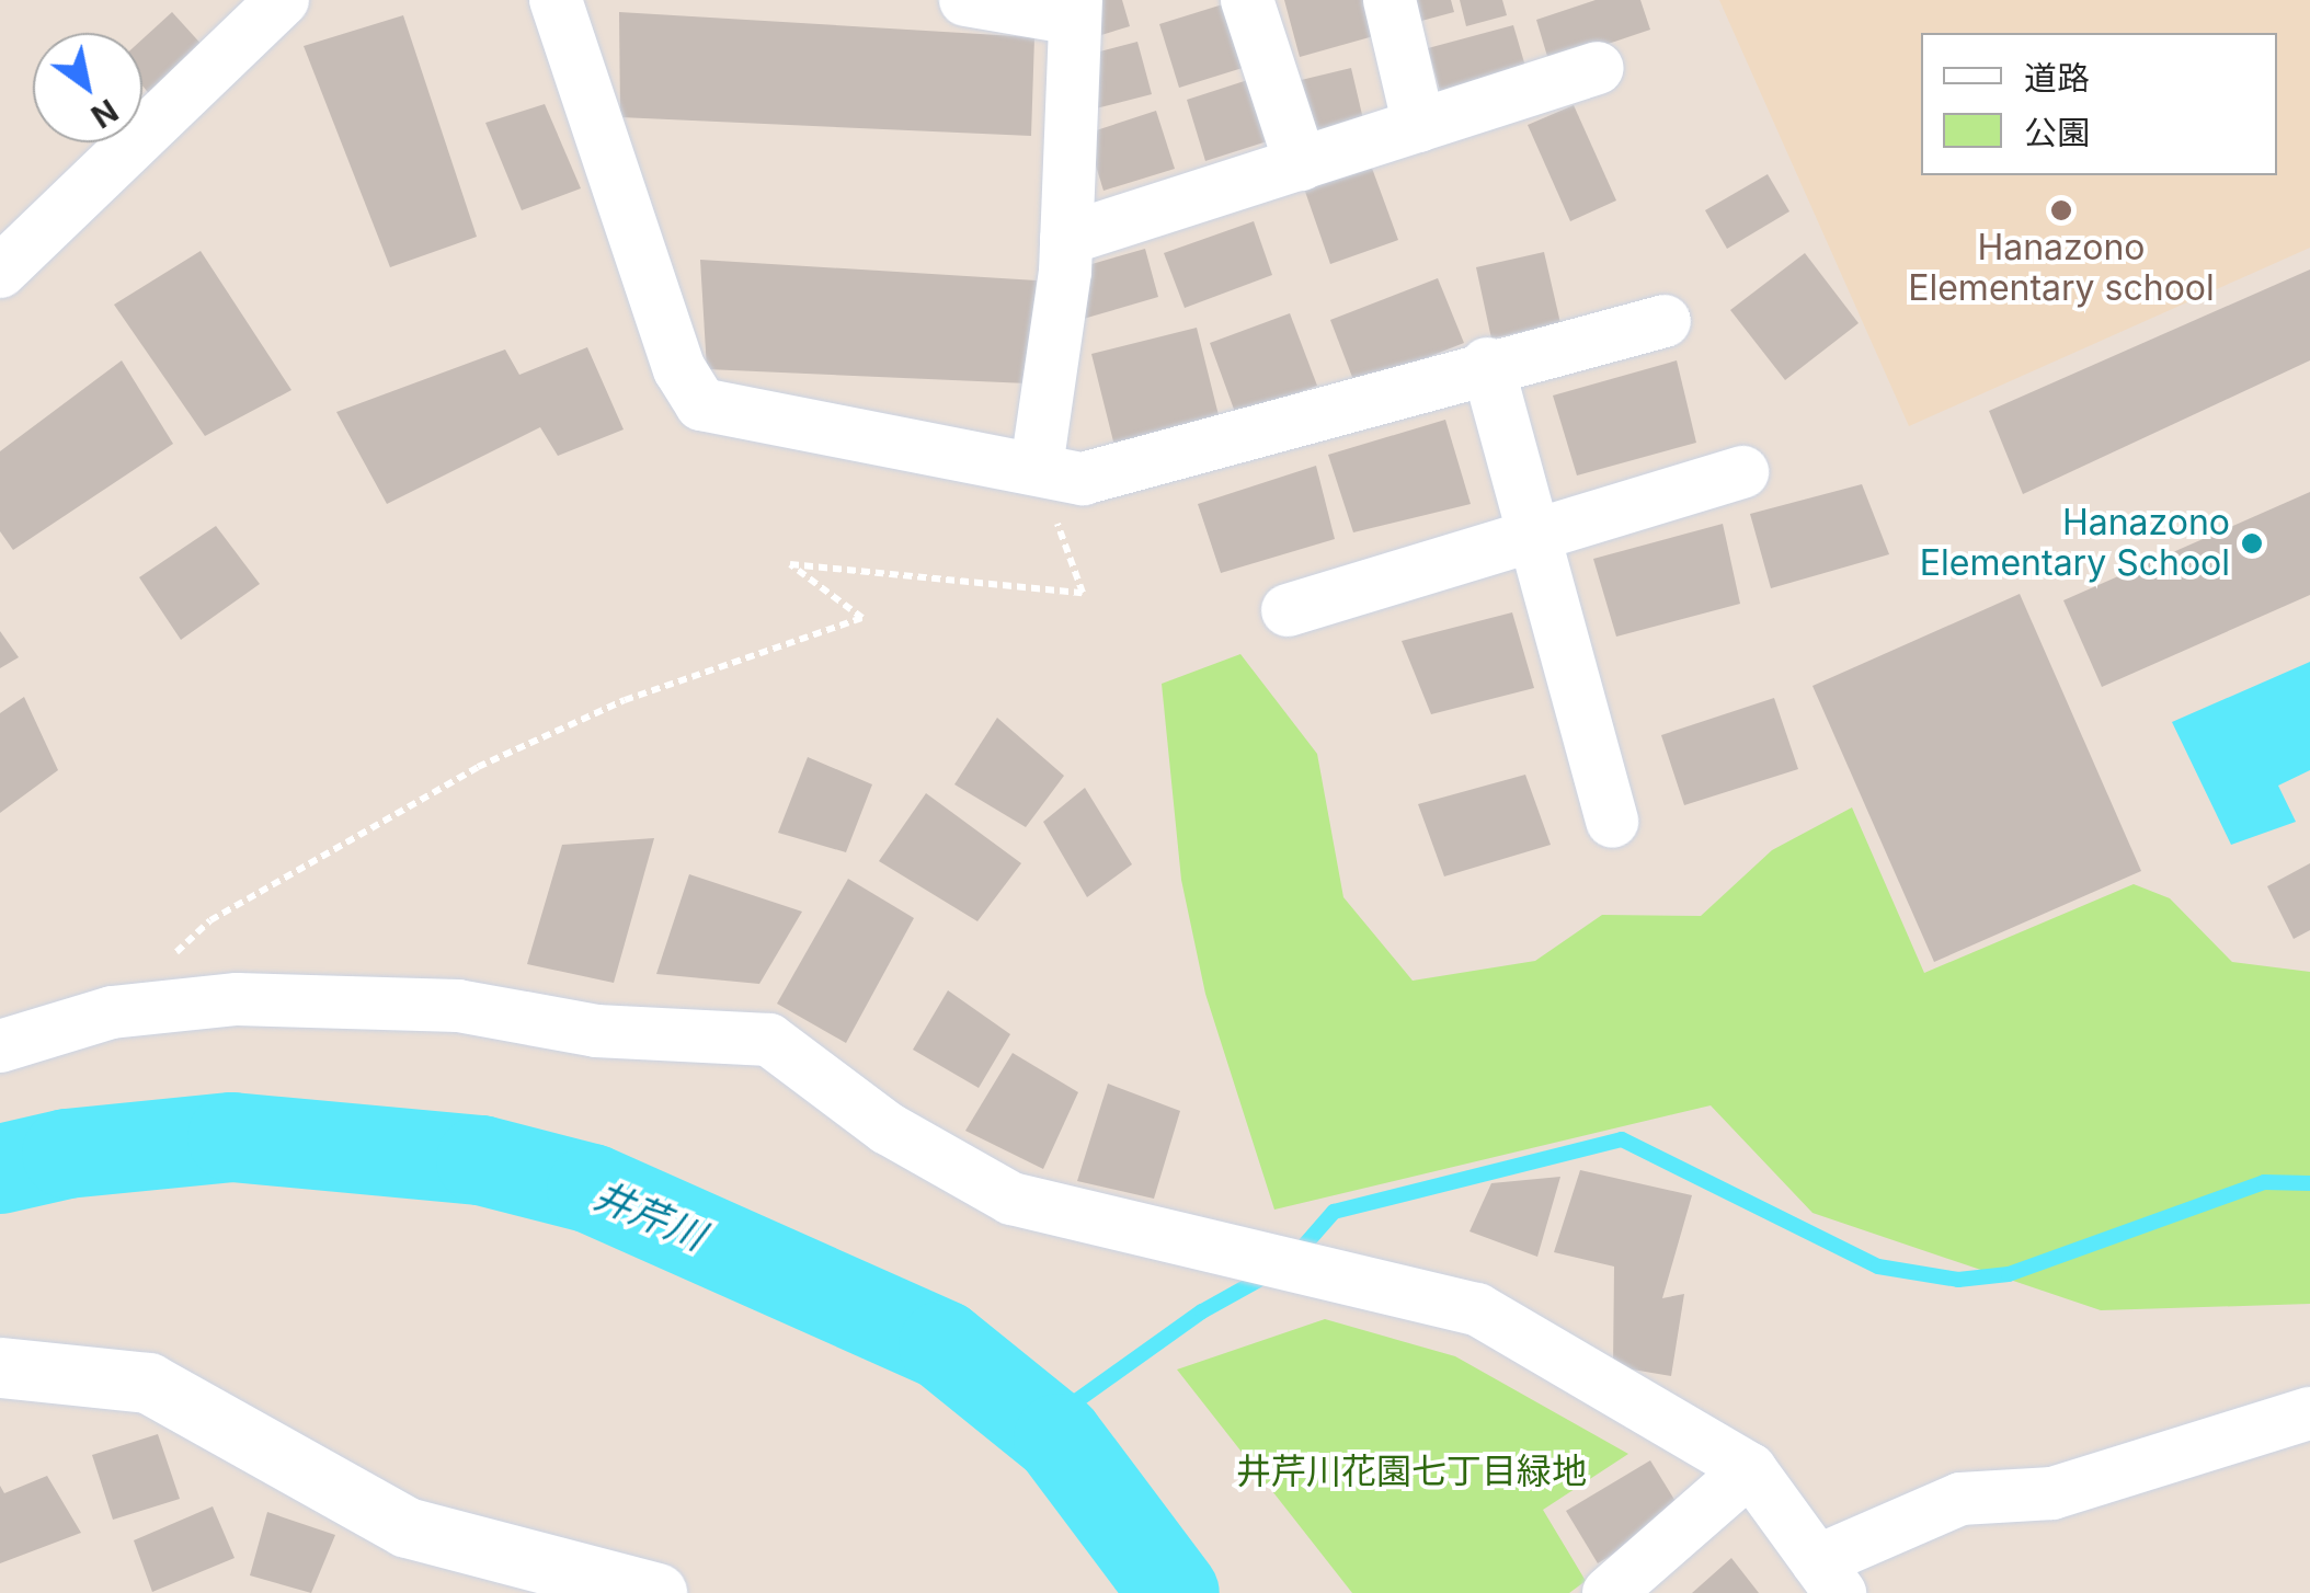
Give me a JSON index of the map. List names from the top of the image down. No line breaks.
{"water":["井芹川"],"parks":["井芹川花園七丁目緑地"],"places":["Hanazono Elementary school","Hanazono Elementary School"],"legend":["道路","公園"],"north":"bottom right"}
